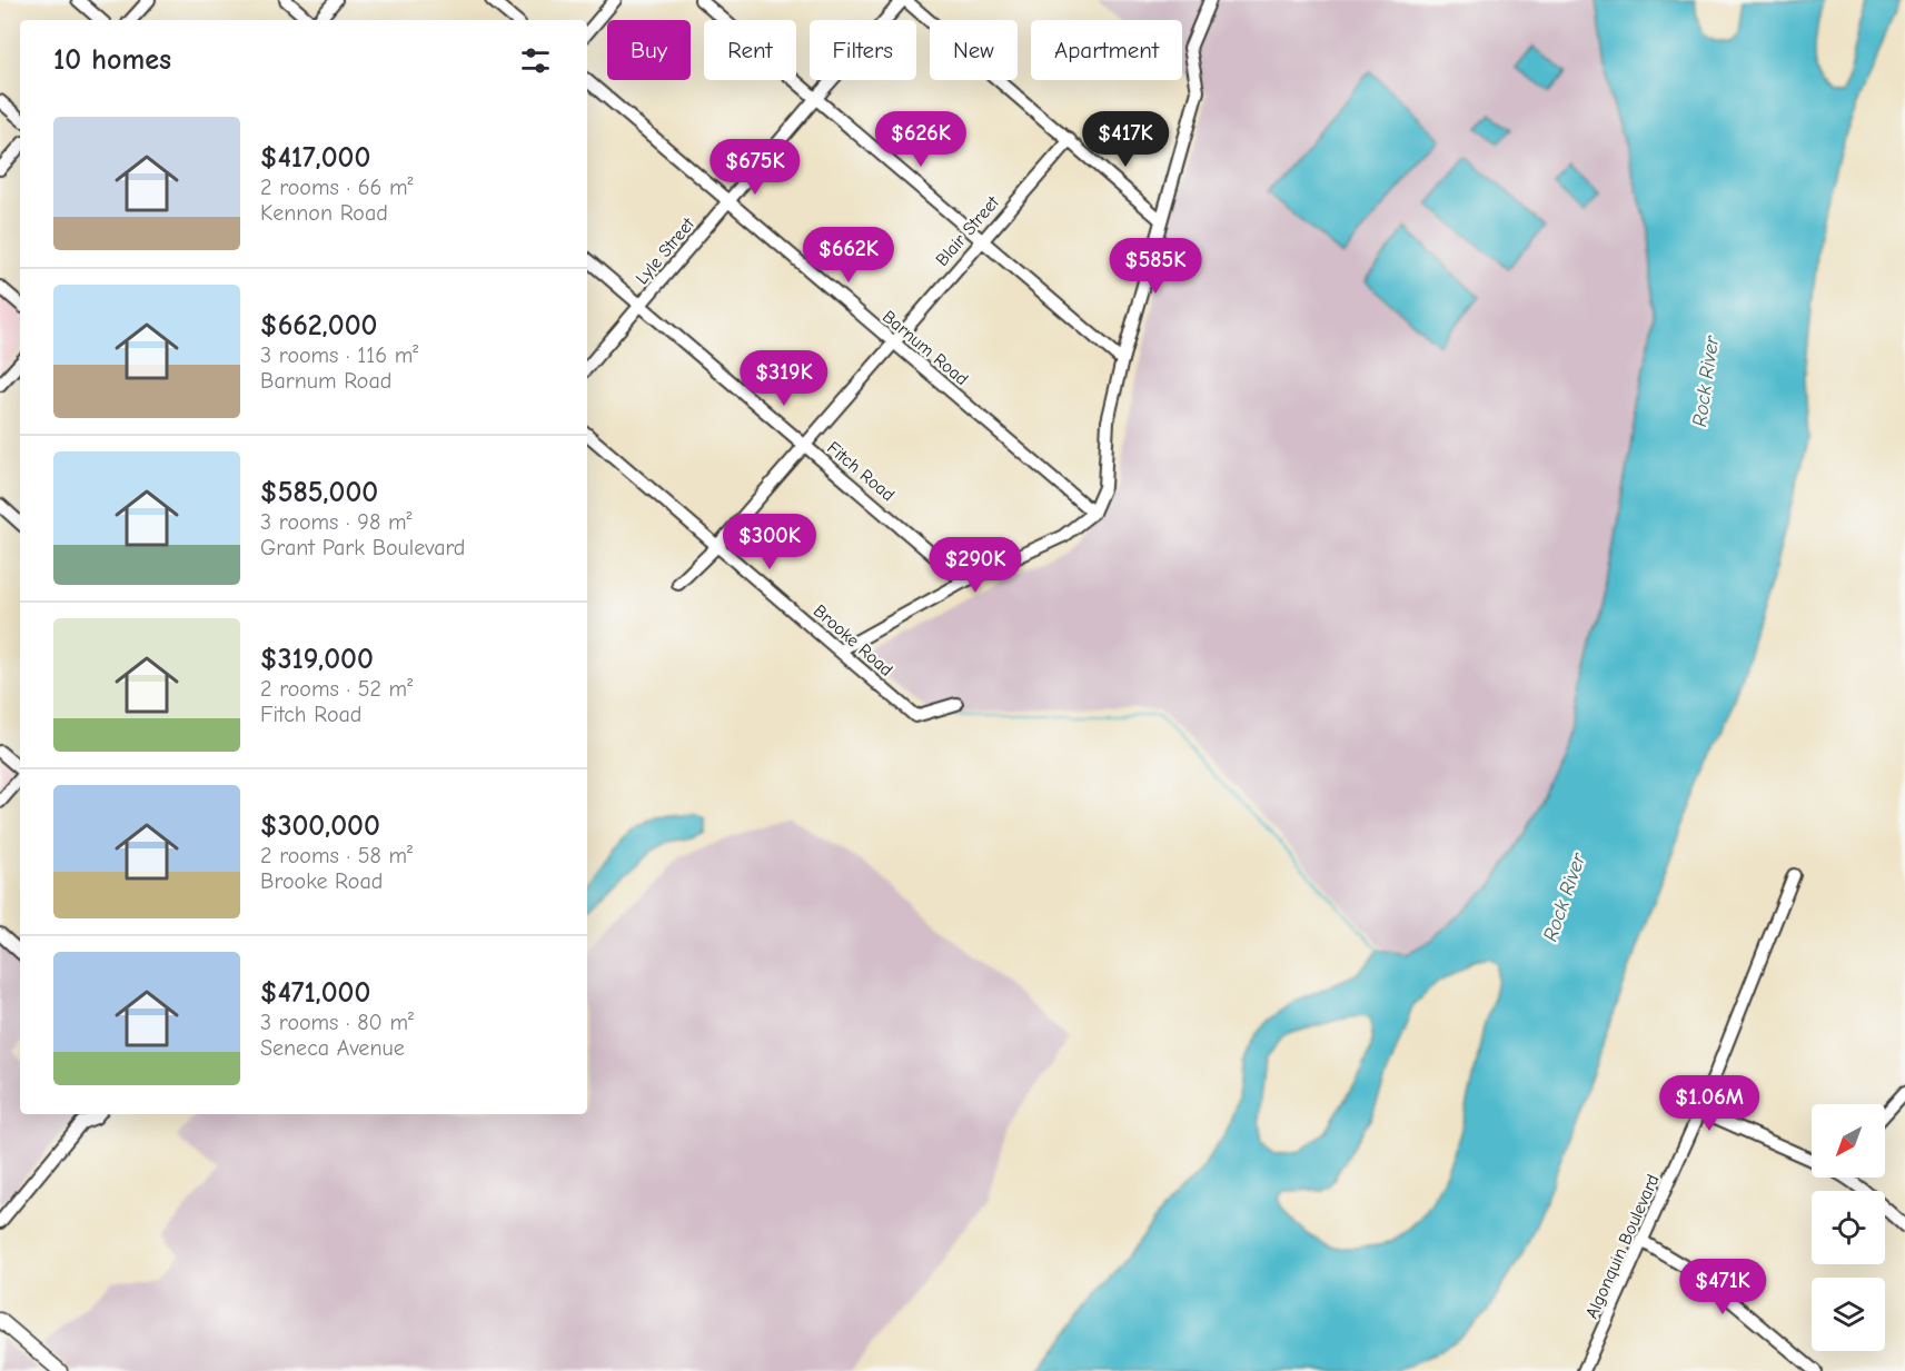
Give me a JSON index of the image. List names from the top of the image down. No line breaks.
{"streets":{"street":["Blair Street","Lyle Street","Barnum Road","Fitch Road","Brooke Road","Algonquin Boulevard"]},"crossings":[["Blair Street","Barnum Road"],["Blair Street","Fitch Road"],["Blair Street","Brooke Road"],["Lyle Street","Barnum Road"],["Lyle Street","Fitch Road"]],"water":["Rock River"],"north":"bottom left","page":{"chip":["Buy","Rent","Filters","New","Apartment"],"heading":"10 homes","list":[{"name":"$417,000","note":"2 rooms · 66 m² · Kennon Road"},{"name":"$662,000","note":"3 rooms · 116 m² · Barnum Road"},{"name":"$585,000","note":"3 rooms · 98 m² · Grant Park Boulevard"},{"name":"$319,000","note":"2 rooms · 52 m² · Fitch Road"},{"name":"$300,000","note":"2 rooms · 58 m² · Brooke Road"},{"name":"$471,000","note":"3 rooms · 80 m² · Seneca Avenue"}],"price":["$626K","$417K","$675K","$662K","$585K","$319K","$300K","$290K","$1.06M","$471K"]}}
